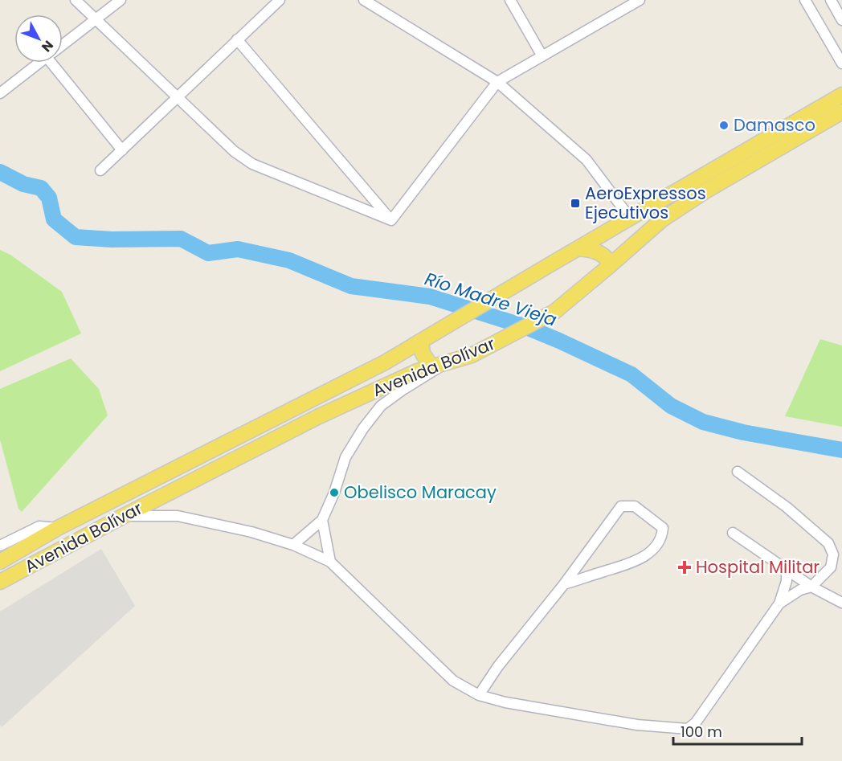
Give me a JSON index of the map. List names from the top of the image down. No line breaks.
{"streets":{"main road":["Avenida Bolívar"]},"water":["Río Madre Vieja"],"places":{"other":["Damasco","Obelisco Maracay"],"transit":["AeroExpressos Ejecutivos"],"health":["Hospital Militar"]},"scale_bar":"100 m","north":"bottom right"}
